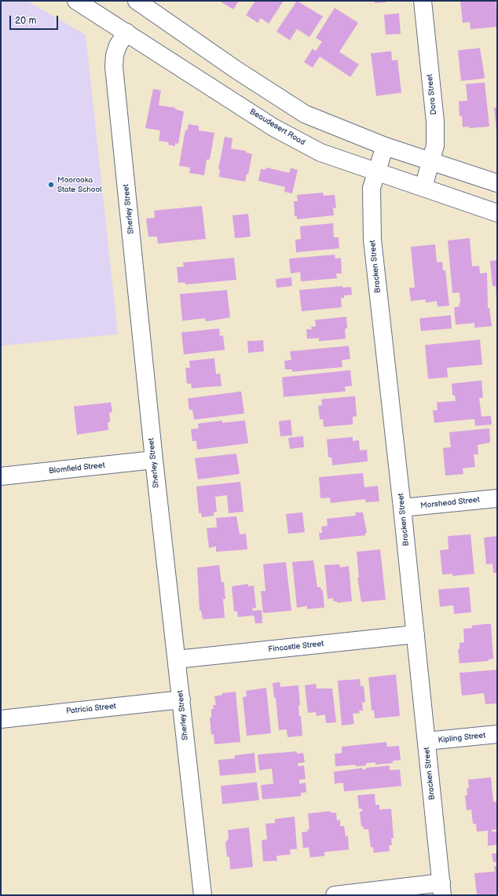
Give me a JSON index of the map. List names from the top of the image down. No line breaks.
{"streets":{"main road":["Dora Street","Beaudesert Road","Sherley Street","Bracken Street","Blomfield Street","Morshead Street","Fincastle Street","Patricia Street","Kipling Street"]},"crossings":[["Dora Street","Beaudesert Road"],["Beaudesert Road","Sherley Street"],["Beaudesert Road","Bracken Street"],["Sherley Street","Blomfield Street"],["Sherley Street","Fincastle Street"],["Sherley Street","Patricia Street"],["Bracken Street","Morshead Street"],["Bracken Street","Fincastle Street"],["Bracken Street","Kipling Street"]],"places":["Moorooka State School"],"scale_bar":"20 m"}
